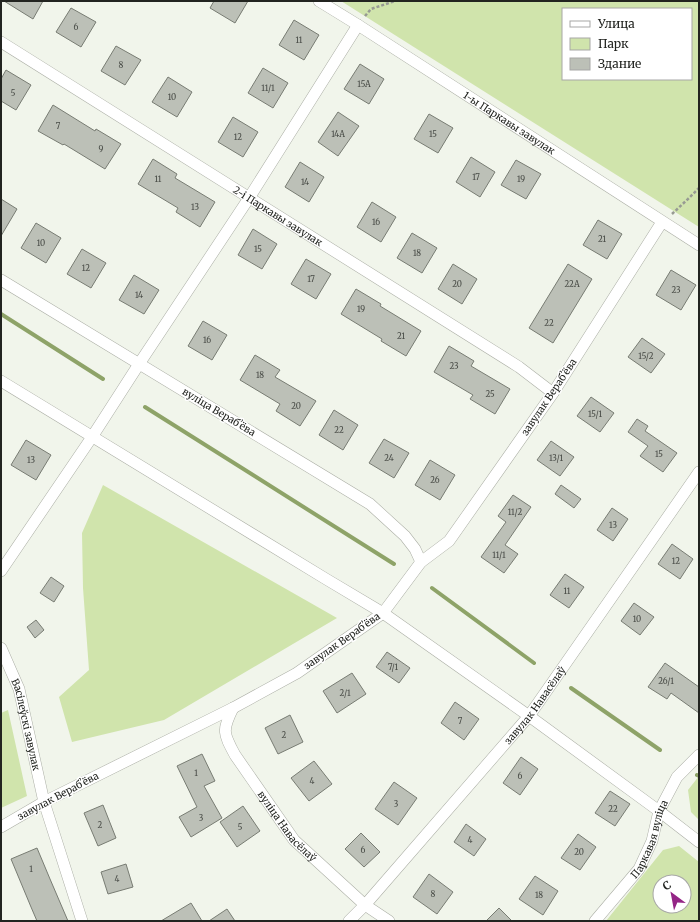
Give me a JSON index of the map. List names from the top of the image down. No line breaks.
{"streets":{"street":["1-ы Паркавы завулак","2-і Паркавы завулак","завулак Верабʼёва","вуліца Верабʼёва","завулак Навасёлаў","Васілеўскі завулак","вуліца Навасёлаў","Паркавая вуліца"]},"crossings":[["1-ы Паркавы завулак","завулак Верабʼёва"],["2-і Паркавы завулак","завулак Верабʼёва"],["завулак Верабʼёва","вуліца Верабʼёва"],["завулак Верабʼёва","Васілеўскі завулак"],["завулак Верабʼёва","вуліца Навасёлаў"],["завулак Навасёлаў","вуліца Навасёлаў"]],"house_numbers":["6","11","8","15А","11/1","5","10","7","14А","15","12","9","17","11","19","14","13","16","21","10","15","18","12","17","20","22А","23","14","19","22","21","16","15/2","23","18","25","20","15/1","22","15","24","13/1","13","26","11/2","13","11/1","12","11","10","7/1","26/1","2/1","7","2","1","6","4","3","22","3","2","5","4","6","20","1","4","8","18"],"legend":["Улица","Парк","Здание"],"north":"top left"}
